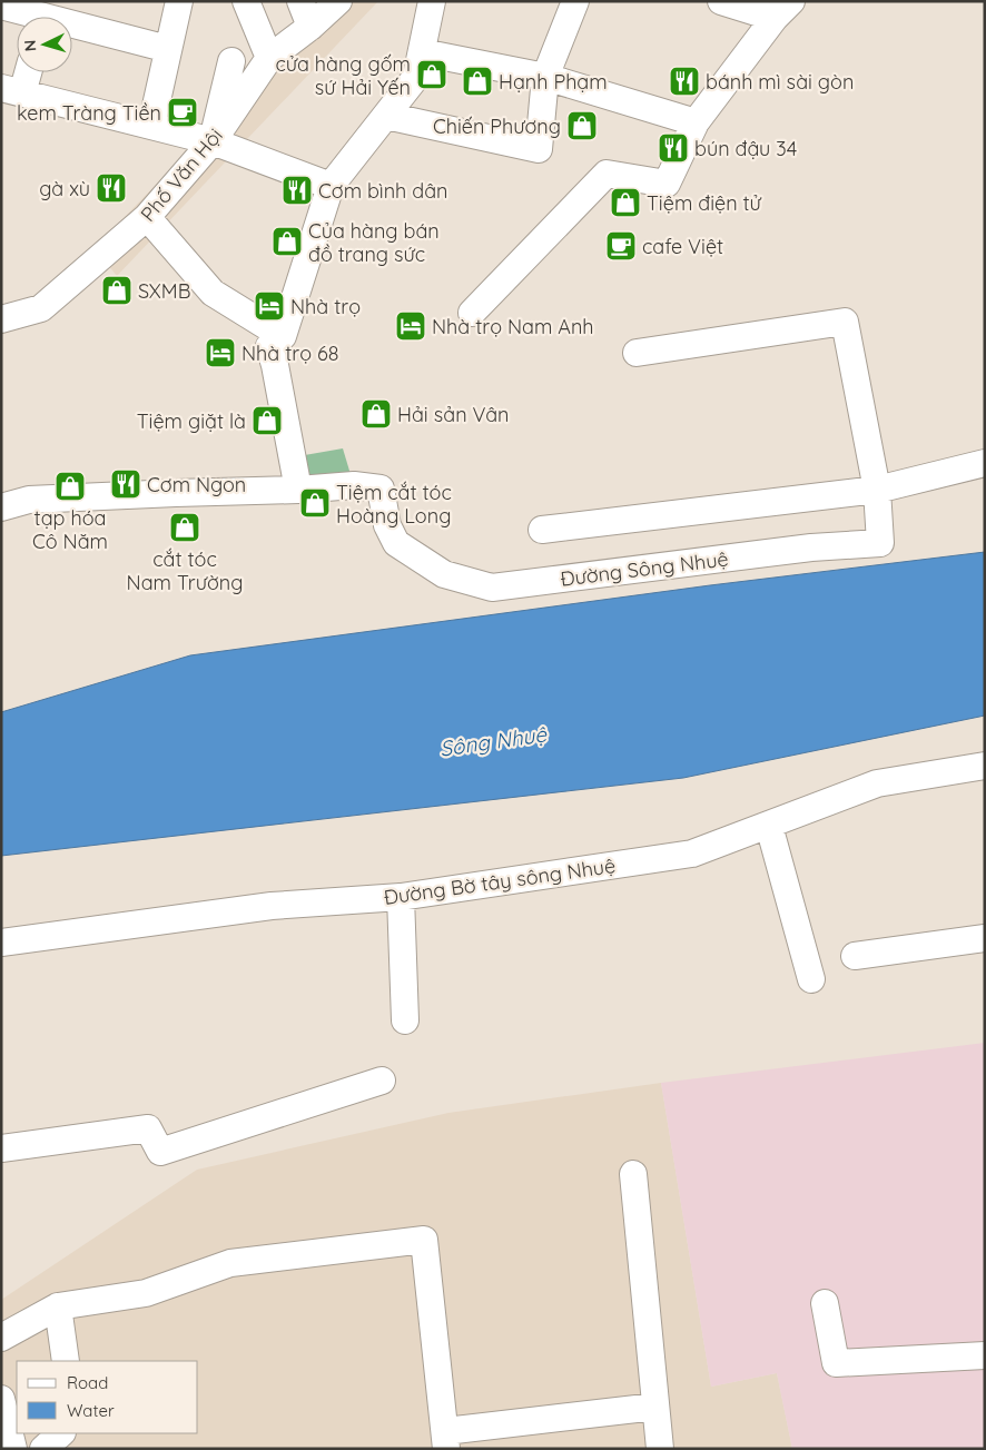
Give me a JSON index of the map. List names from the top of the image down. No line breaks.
{"streets":{"street":["Phố Văn Hội","Đường Sông Nhuệ","Đường Bờ tây sông Nhuệ"]},"water":["Sông Nhuệ"],"places":{"shop":["cửa hàng gốm sứ Hải Yến","Hạnh Phạm","Chiến Phương","Tiệm điện tử","Của hàng bán đồ trang sức","SXMB","Hải sản Vân","Tiệm giặt là","tạp hóa Cô Năm","Tiệm cắt tóc Hoàng Long","cắt tóc Nam Trường"],"restaurant":["bánh mì sài gòn","bún đậu 34","gà xù","Cơm bình dân","Cơm Ngon"],"cafe":["kem Tràng Tiền","cafe Việt"],"hotel":["Nhà trọ","Nhà trọ Nam Anh","Nhà trọ 68"]},"legend":["Road","Water"],"north":"left"}
